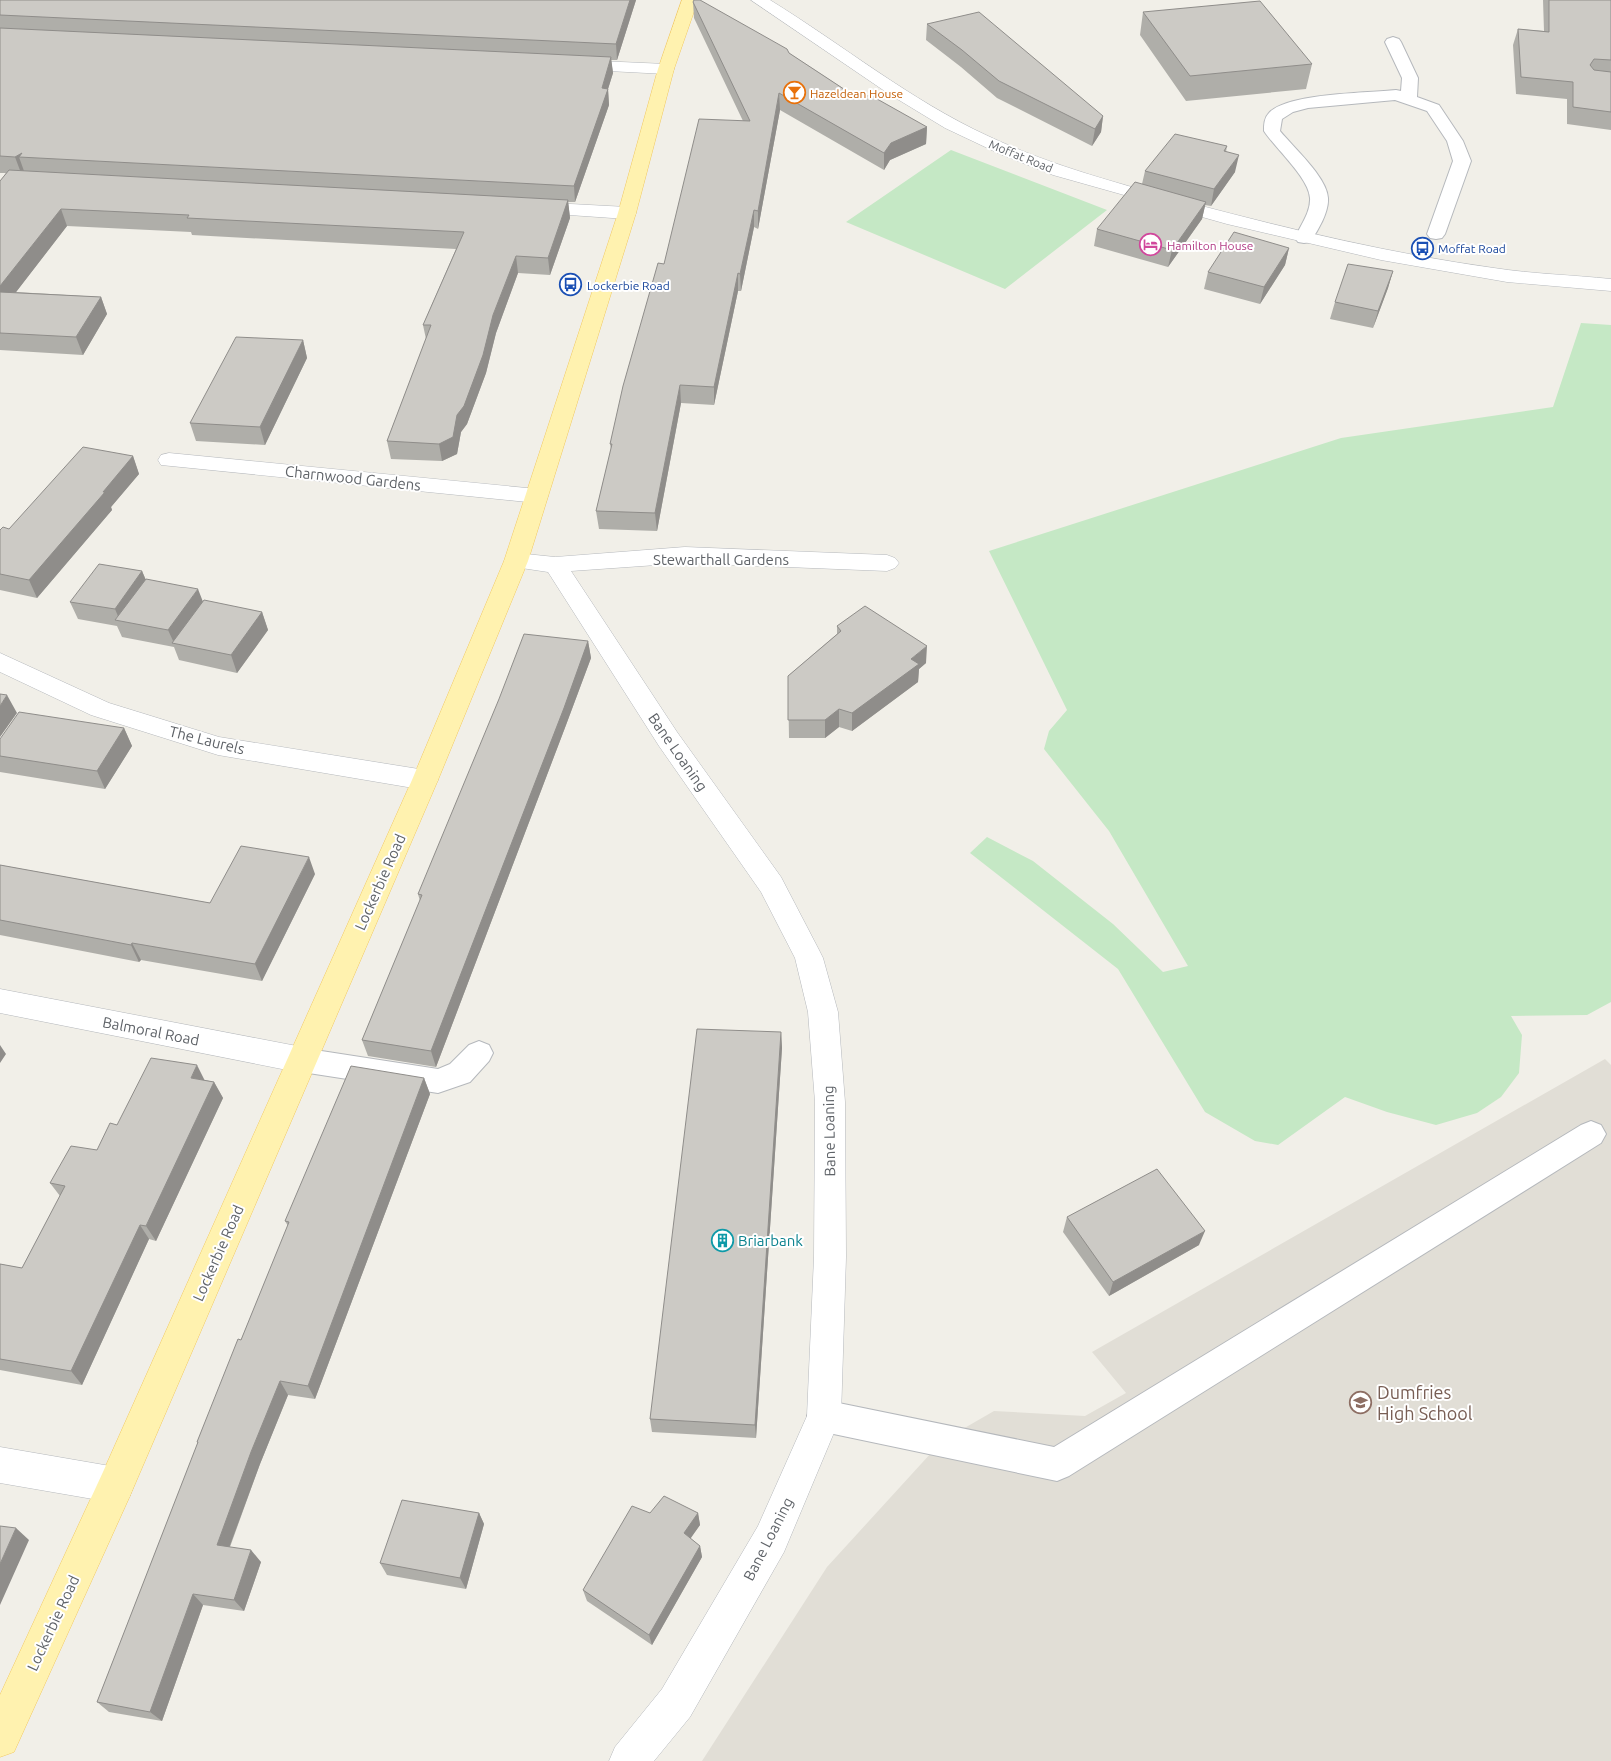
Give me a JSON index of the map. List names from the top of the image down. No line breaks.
{"streets":{"main road":["Lockerbie Road"],"street":["Moffat Road","Charnwood Gardens","Stewarthall Gardens","The Laurels","Bane Loaning","Balmoral Road"]},"crossings":[["Charnwood Gardens","Lockerbie Road"],["Stewarthall Gardens","Bane Loaning"],["The Laurels","Lockerbie Road"],["Lockerbie Road","Balmoral Road"]],"places":{"bar":["Hazeldean House"],"hotel":["Hamilton House"],"bus stop":["Moffat Road","Lockerbie Road"],"building":["Briarbank"],"school or university":["Dumfries High School"]}}
